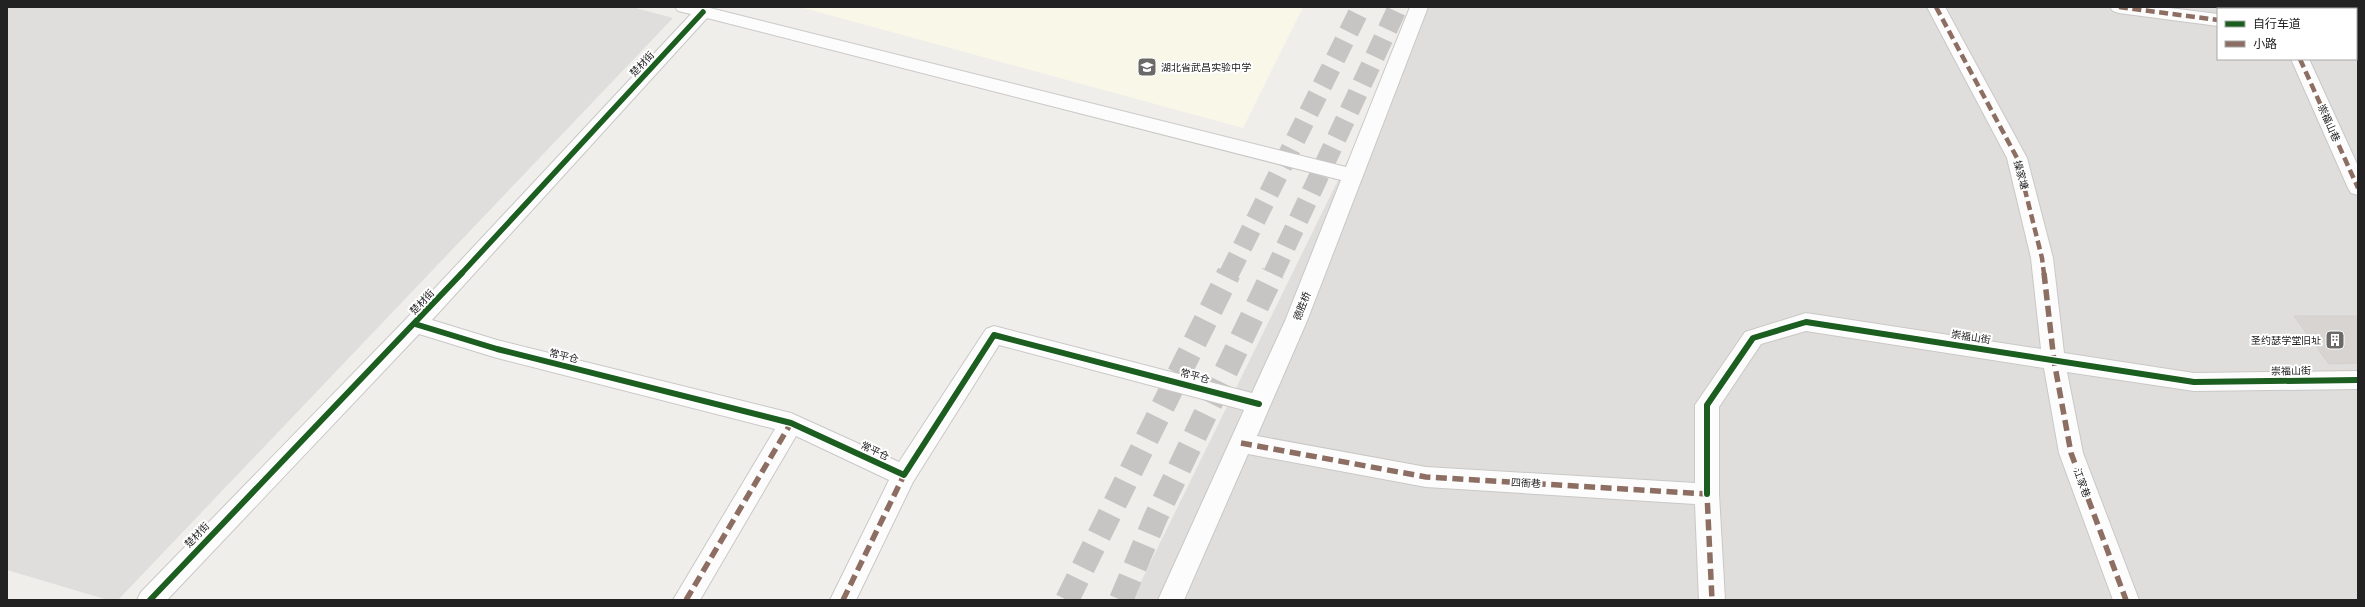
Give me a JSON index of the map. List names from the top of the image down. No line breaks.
{"streets":{"street":["楚材街","崇福山巷","操家塘","德胜桥","崇福山街","常平仓","四衙巷","江家巷"]},"crossings":[["楚材街","常平仓"],["操家塘","崇福山街"],["操家塘","江家巷"],["德胜桥","常平仓"],["德胜桥","四衙巷"],["崇福山街","四衙巷"],["崇福山街","江家巷"]],"places":{"school or university":["湖北省武昌实验中学"],"building":["圣约瑟学堂旧址"]},"legend":["自行车道","小路"]}
